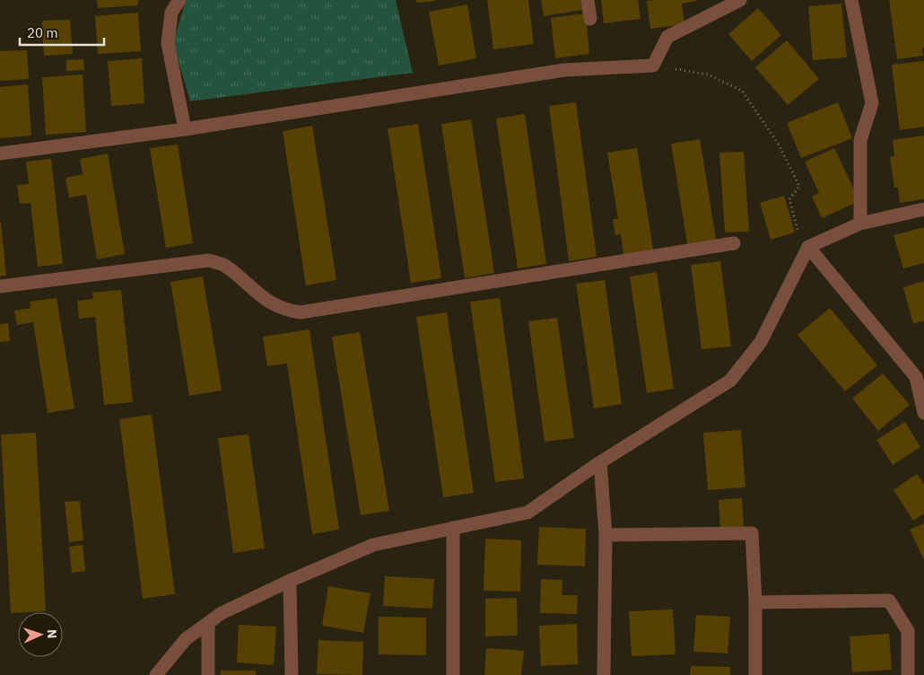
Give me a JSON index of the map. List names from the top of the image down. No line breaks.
{"scale_bar":"20 m","north":"right"}
